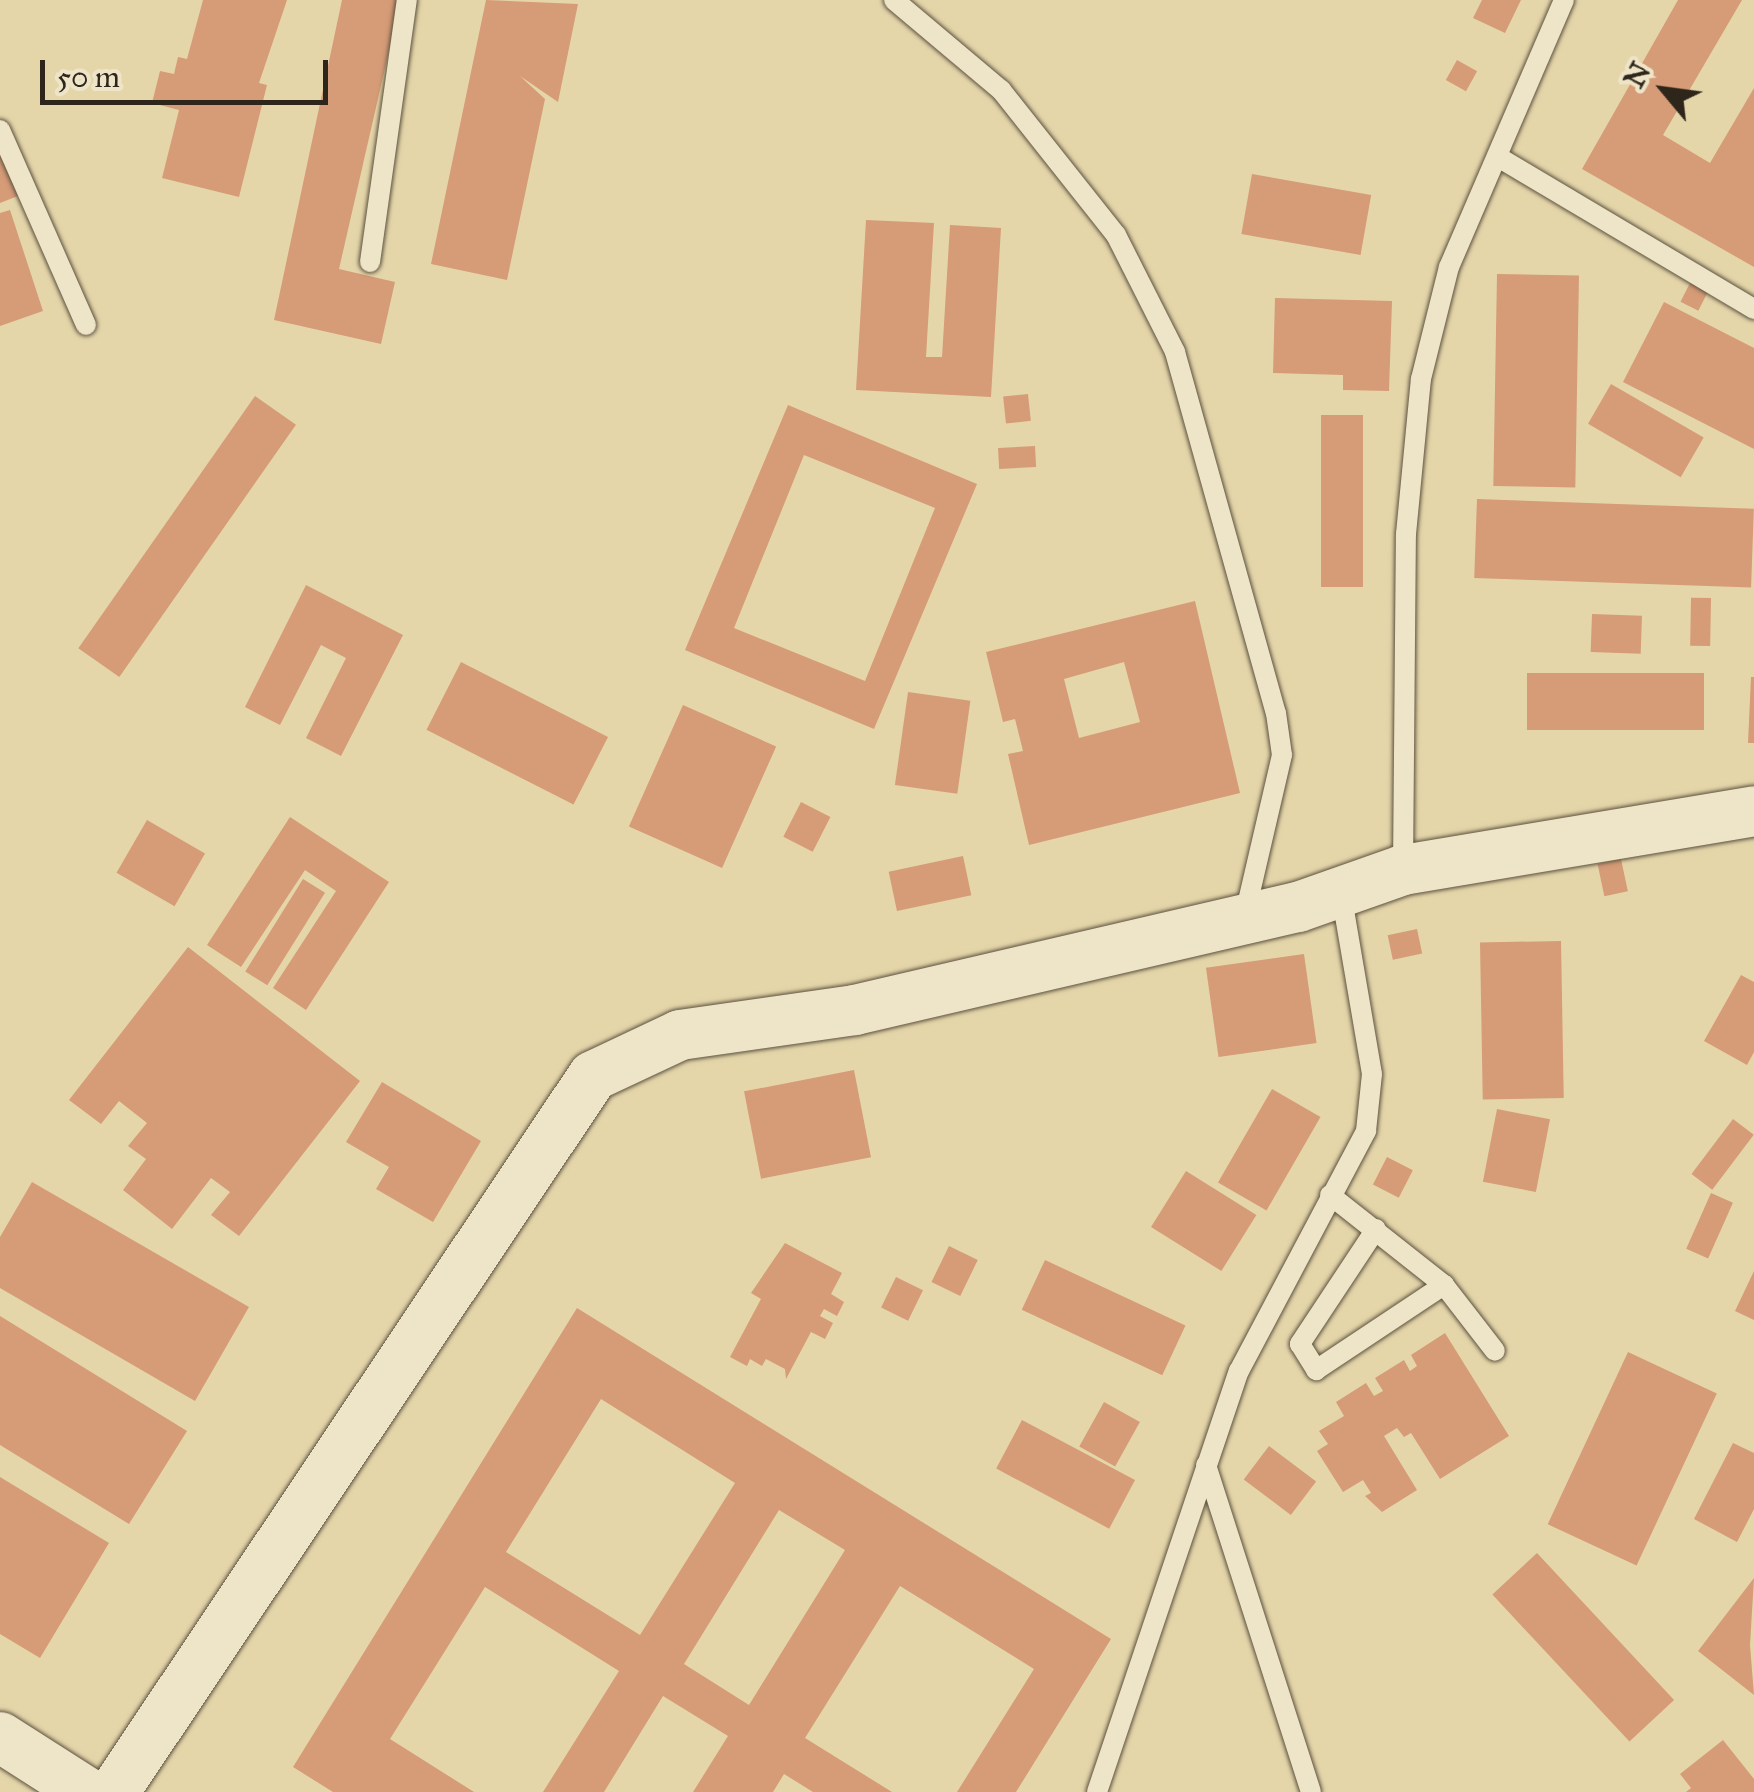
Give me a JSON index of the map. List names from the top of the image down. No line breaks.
{"scale_bar":"50 m","north":"top left"}
